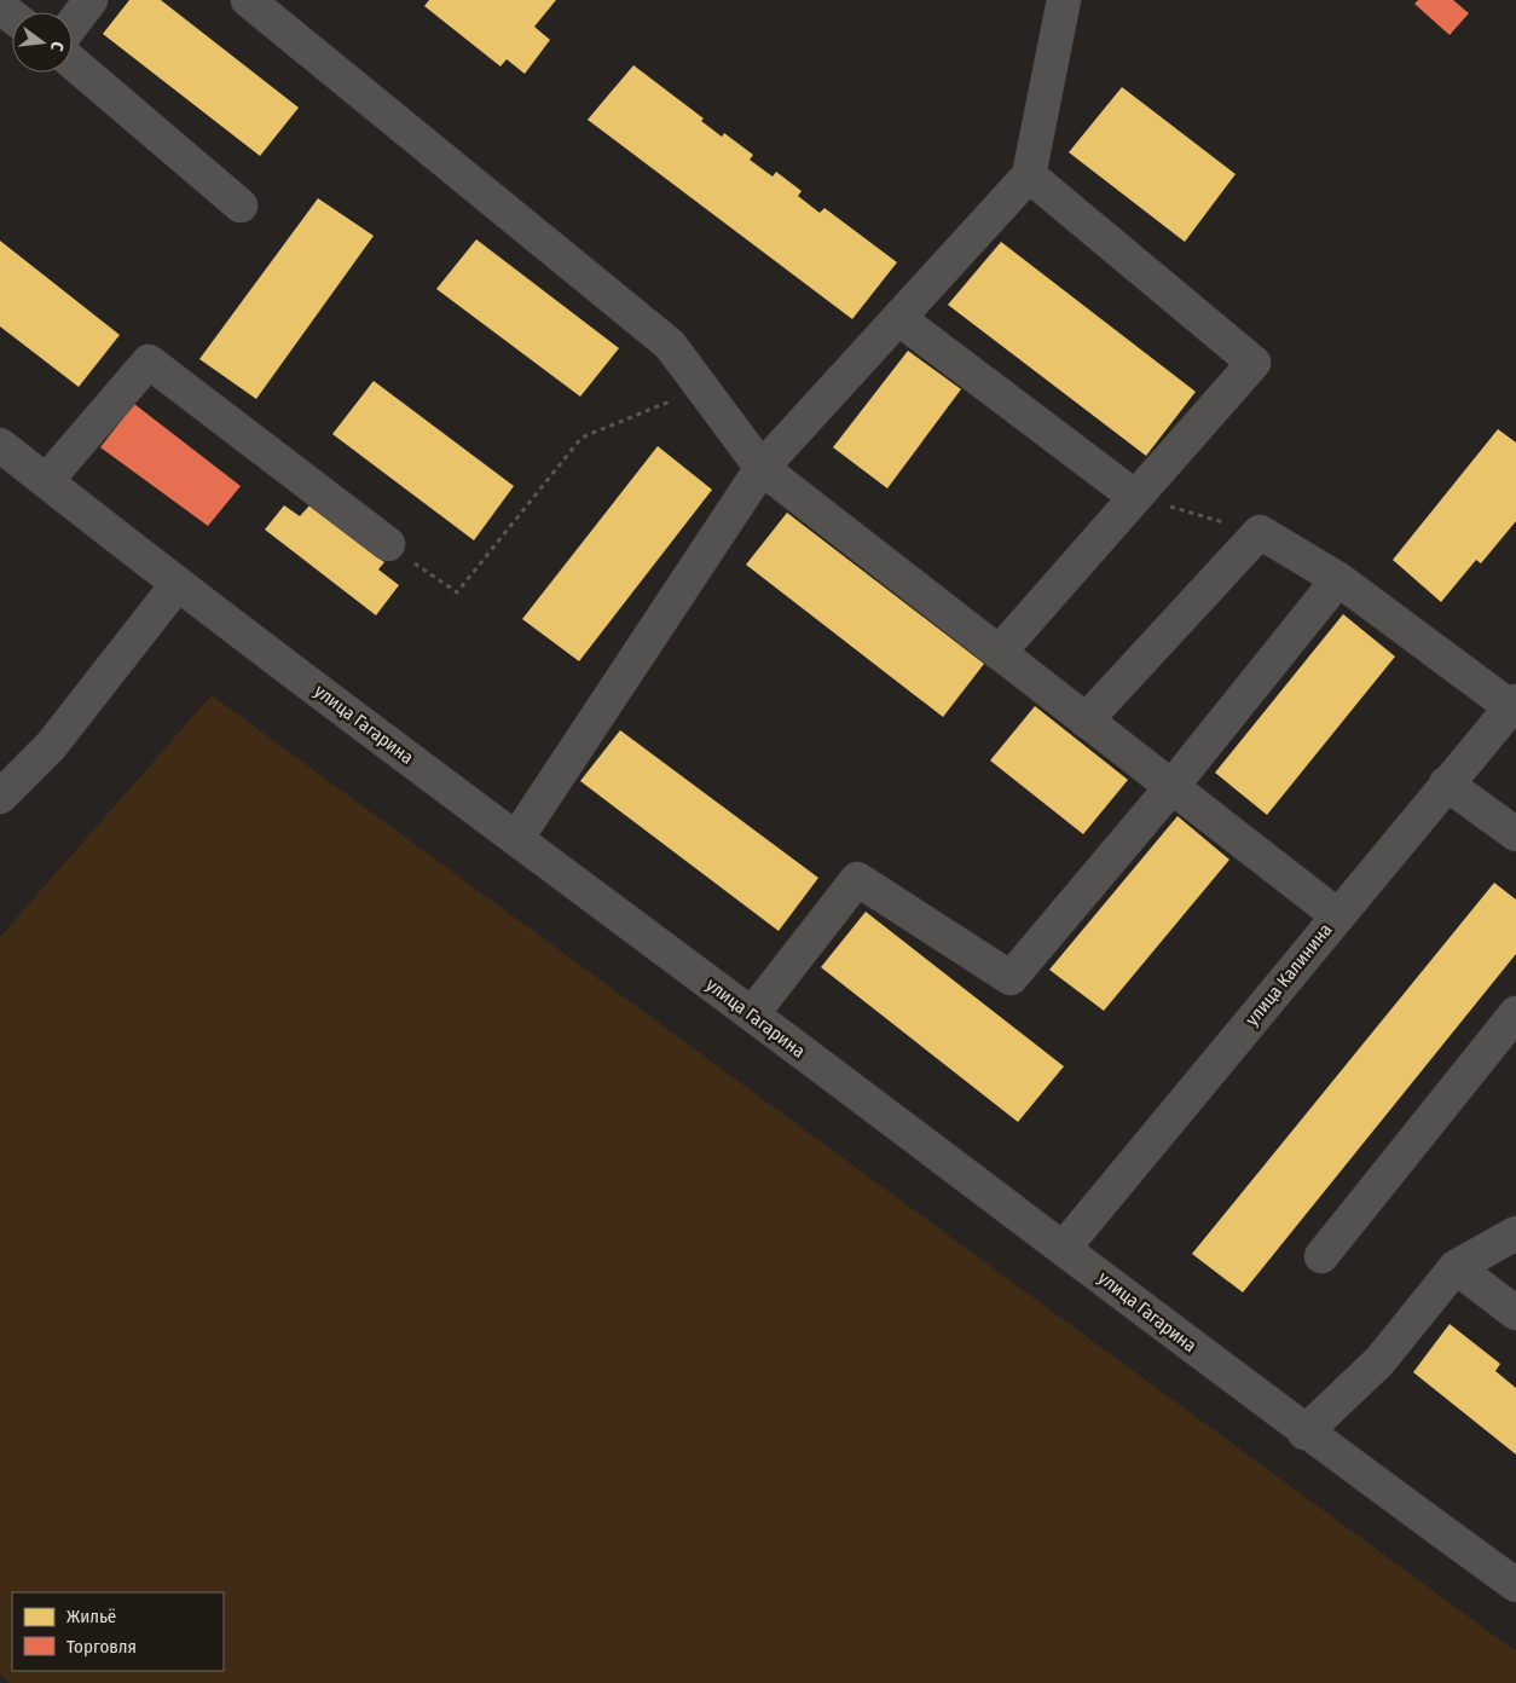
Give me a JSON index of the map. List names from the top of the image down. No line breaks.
{"streets":{"street":["улица Гагарина","улица Калинина"]},"crossings":[["улица Гагарина","улица Калинина"]],"legend":["Жильё","Торговля"],"north":"right"}
